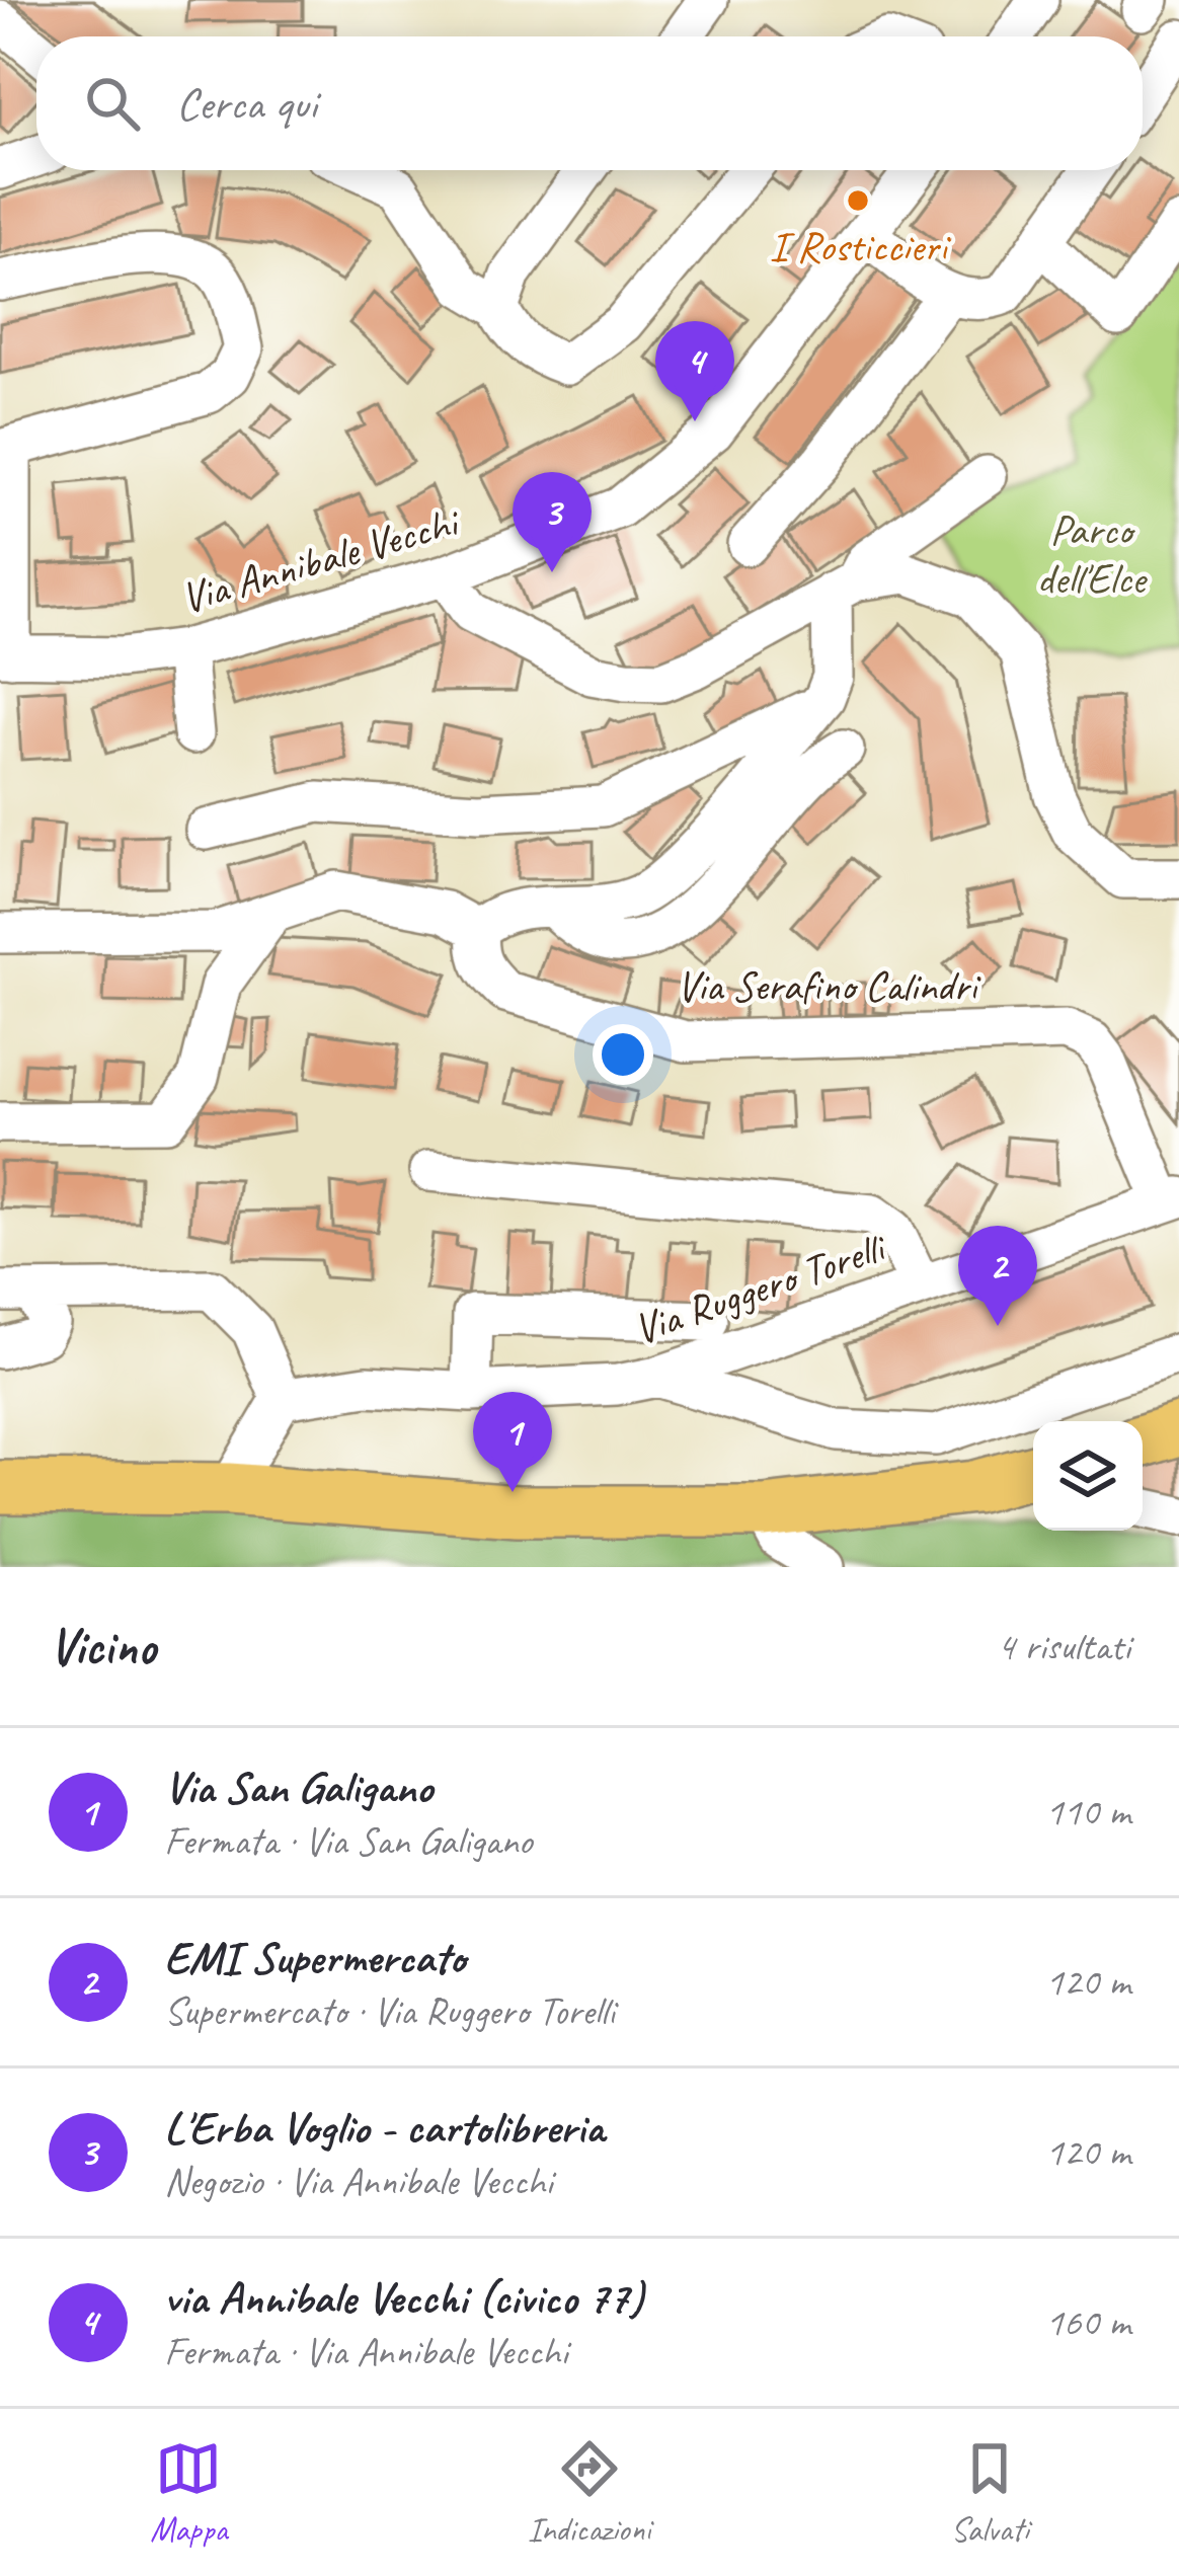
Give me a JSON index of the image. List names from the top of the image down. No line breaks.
{"streets":{"street":["Via Annibale Vecchi","Via Serafino Calindri","Via Ruggero Torelli"]},"crossings":[["Via Serafino Calindri","Via Ruggero Torelli"]],"parks":["Parco dell'Elce"],"places":["I Rosticcieri"],"page":{"search":"Cerca qui","pins":["4","3","2","1"],"heading":["Vicino","4 risultati"],"list":[{"mark":"1","name":"Via San Galigano","note":"Fermata · Via San Galigano","value":"110 m"},{"mark":"2","name":"EMI Supermercato","note":"Supermercato · Via Ruggero Torelli","value":"120 m"},{"mark":"3","name":"L'Erba Voglio - cartolibreria","note":"Negozio · Via Annibale Vecchi","value":"120 m"},{"mark":"4","name":"via Annibale Vecchi (civico 77)","note":"Fermata · Via Annibale Vecchi","value":"160 m"}],"nav":["Mappa","Indicazioni","Salvati"]}}
